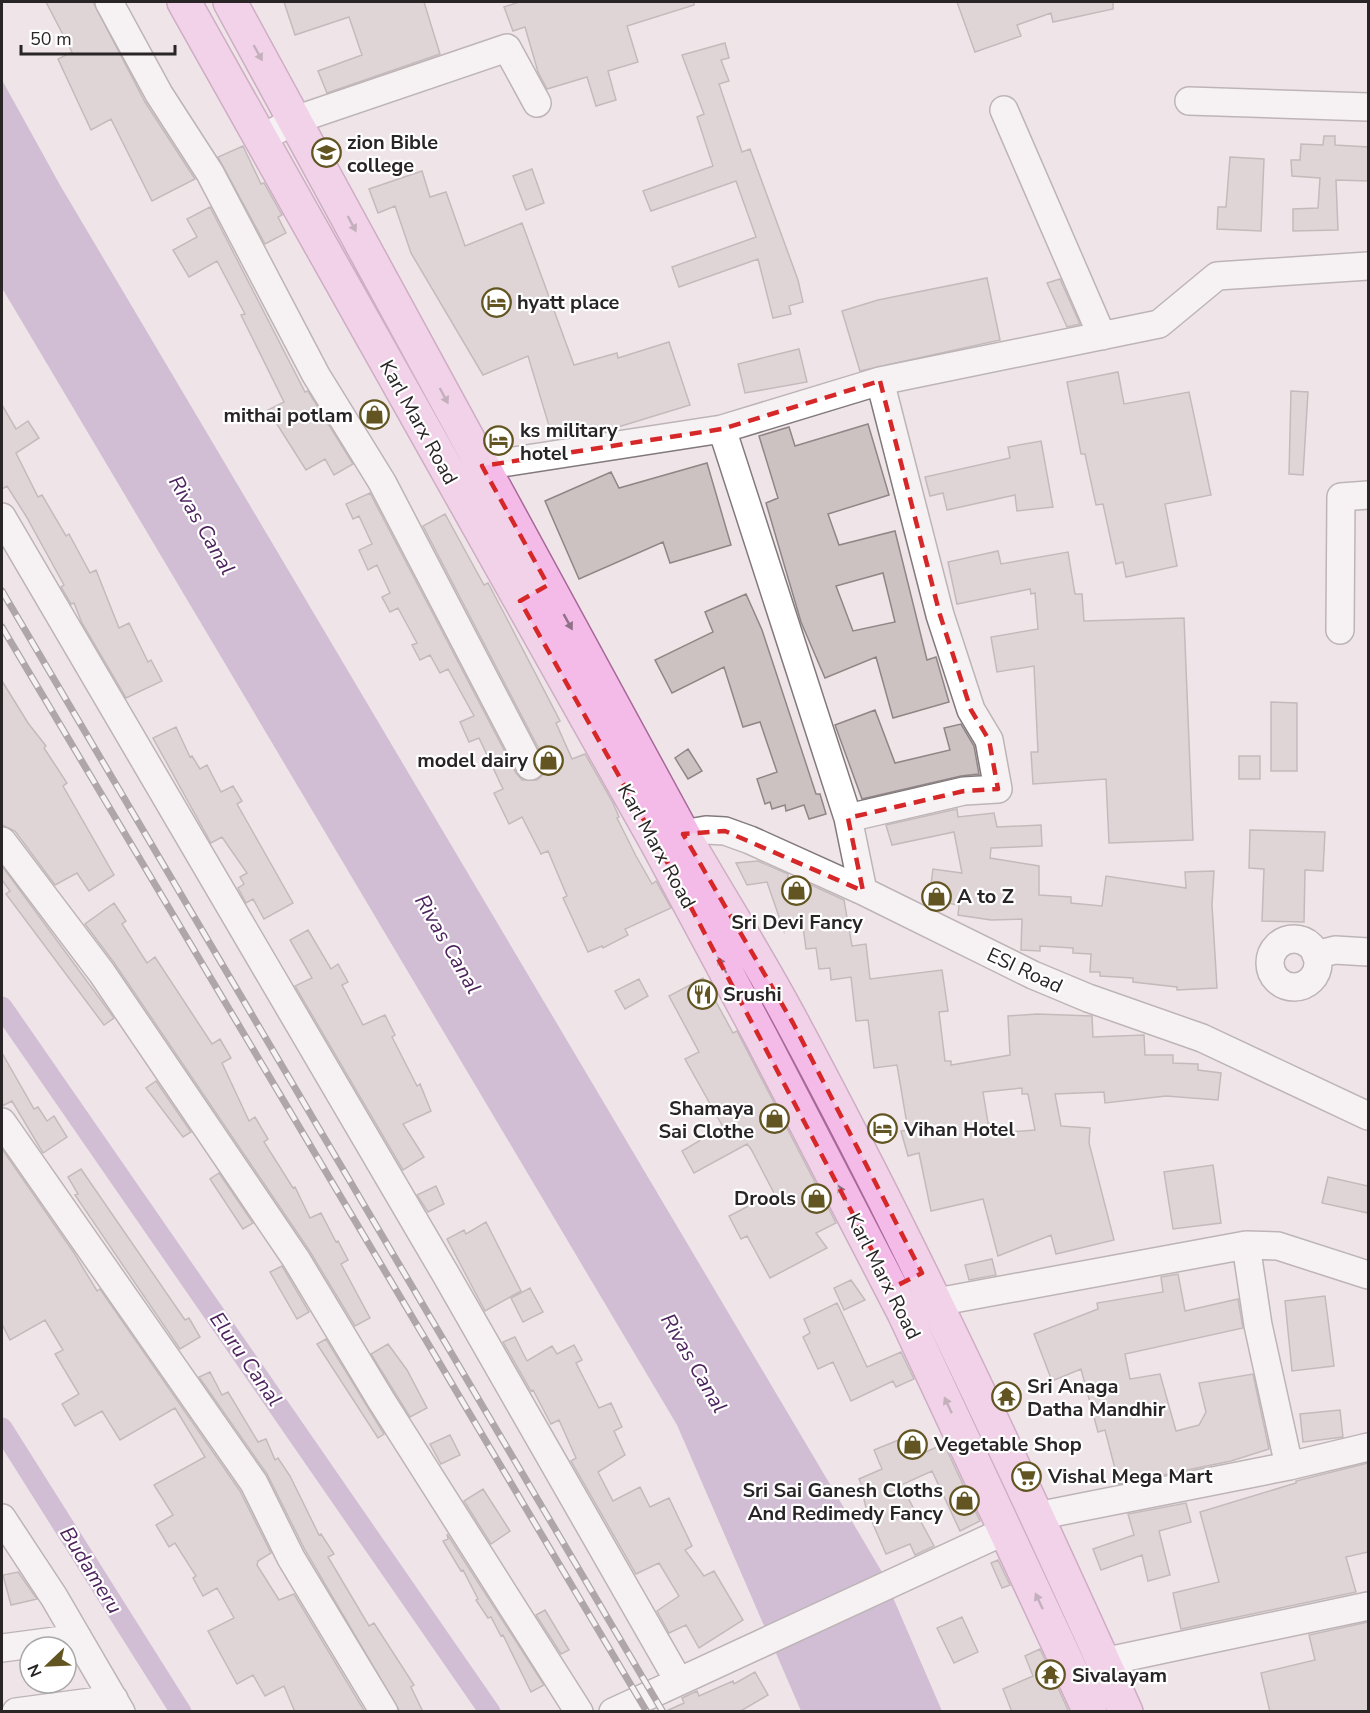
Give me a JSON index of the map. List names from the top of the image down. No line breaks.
{"streets":{"main road":["Karl Marx Road"],"street":["ESI Road"]},"crossings":[["Karl Marx Road","ESI Road"]],"water":["Rivas Canal","Eluru Canal","Budameru"],"places":{"school or university":["zion Bible college"],"hotel":["hyatt place","ks military hotel","Vihan Hotel"],"shop":["mithai potlam","model dairy","Sri Devi Fancy","A to Z","Shamaya Sai Clothe","Drools","Vegetable Shop","Sri Sai Ganesh Cloths And Redimedy Fancy"],"restaurant":["Srushi"],"temple":["Sri Anaga Datha Mandhir","Sivalayam"],"supermarket":["Vishal Mega Mart"]},"scale_bar":"50 m","north":"bottom left"}
